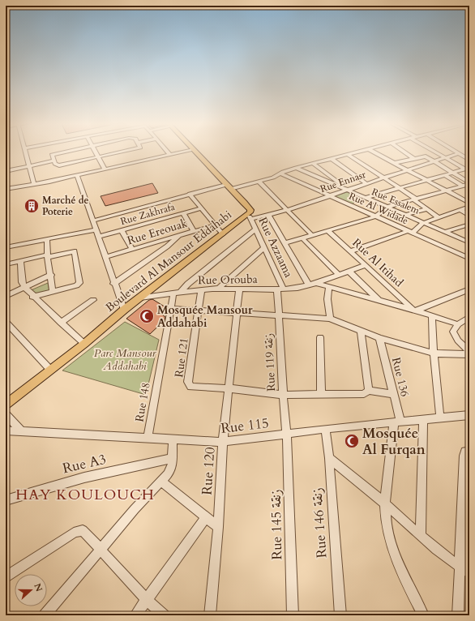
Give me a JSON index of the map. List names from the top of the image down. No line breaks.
{"streets":{"main road":["Boulevard Al Mansour Eddahabi"],"street":["Rue Ennasr","Rue Essalem","Rue Al Widade","Rue Zakhrafa","Rue Ereouak","Rue Azzaama","Rue Al Itihad","Rue Orouba","Rue 121","Rue 119 زنقة","Rue 136","Rue 148","Rue 115","Rue A3","Rue 120","Rue 146 زنقة","Rue 145 زنقة"]},"crossings":[["Rue Ennasr","Rue Essalem"],["Rue Ennasr","Rue Al Widade"],["Rue Ennasr","Rue Azzaama"],["Rue Ennasr","Boulevard Al Mansour Eddahabi"],["Rue Azzaama","Boulevard Al Mansour Eddahabi"],["Rue Azzaama","Rue Orouba"],["Rue Azzaama","Rue 119 زنقة"],["Boulevard Al Mansour Eddahabi","Rue Orouba"],["Rue Al Itihad","Rue Orouba"],["Rue Orouba","Rue 121"],["Rue Orouba","Rue 119 زنقة"],["Rue Orouba","Rue 148"],["Rue Orouba","Rue 120"],["Rue 121","Rue 120"],["Rue 119 زنقة","Rue 115"],["Rue 119 زنقة","Rue 145 زنقة"],["Rue 136","Rue 115"],["Rue 148","Rue 115"],["Rue 115","Rue 120"],["Rue 115","Rue 146 زنقة"],["Rue 115","Rue 145 زنقة"]],"districts":["HAY KOULOUCH"],"parks":["Parc Mansour Addahabi"],"places":{"building":["Marché de Poterie"],"mosque":["Mosquée Mansour Addahabi","Mosquée Al Furqan"]},"north":"right"}
